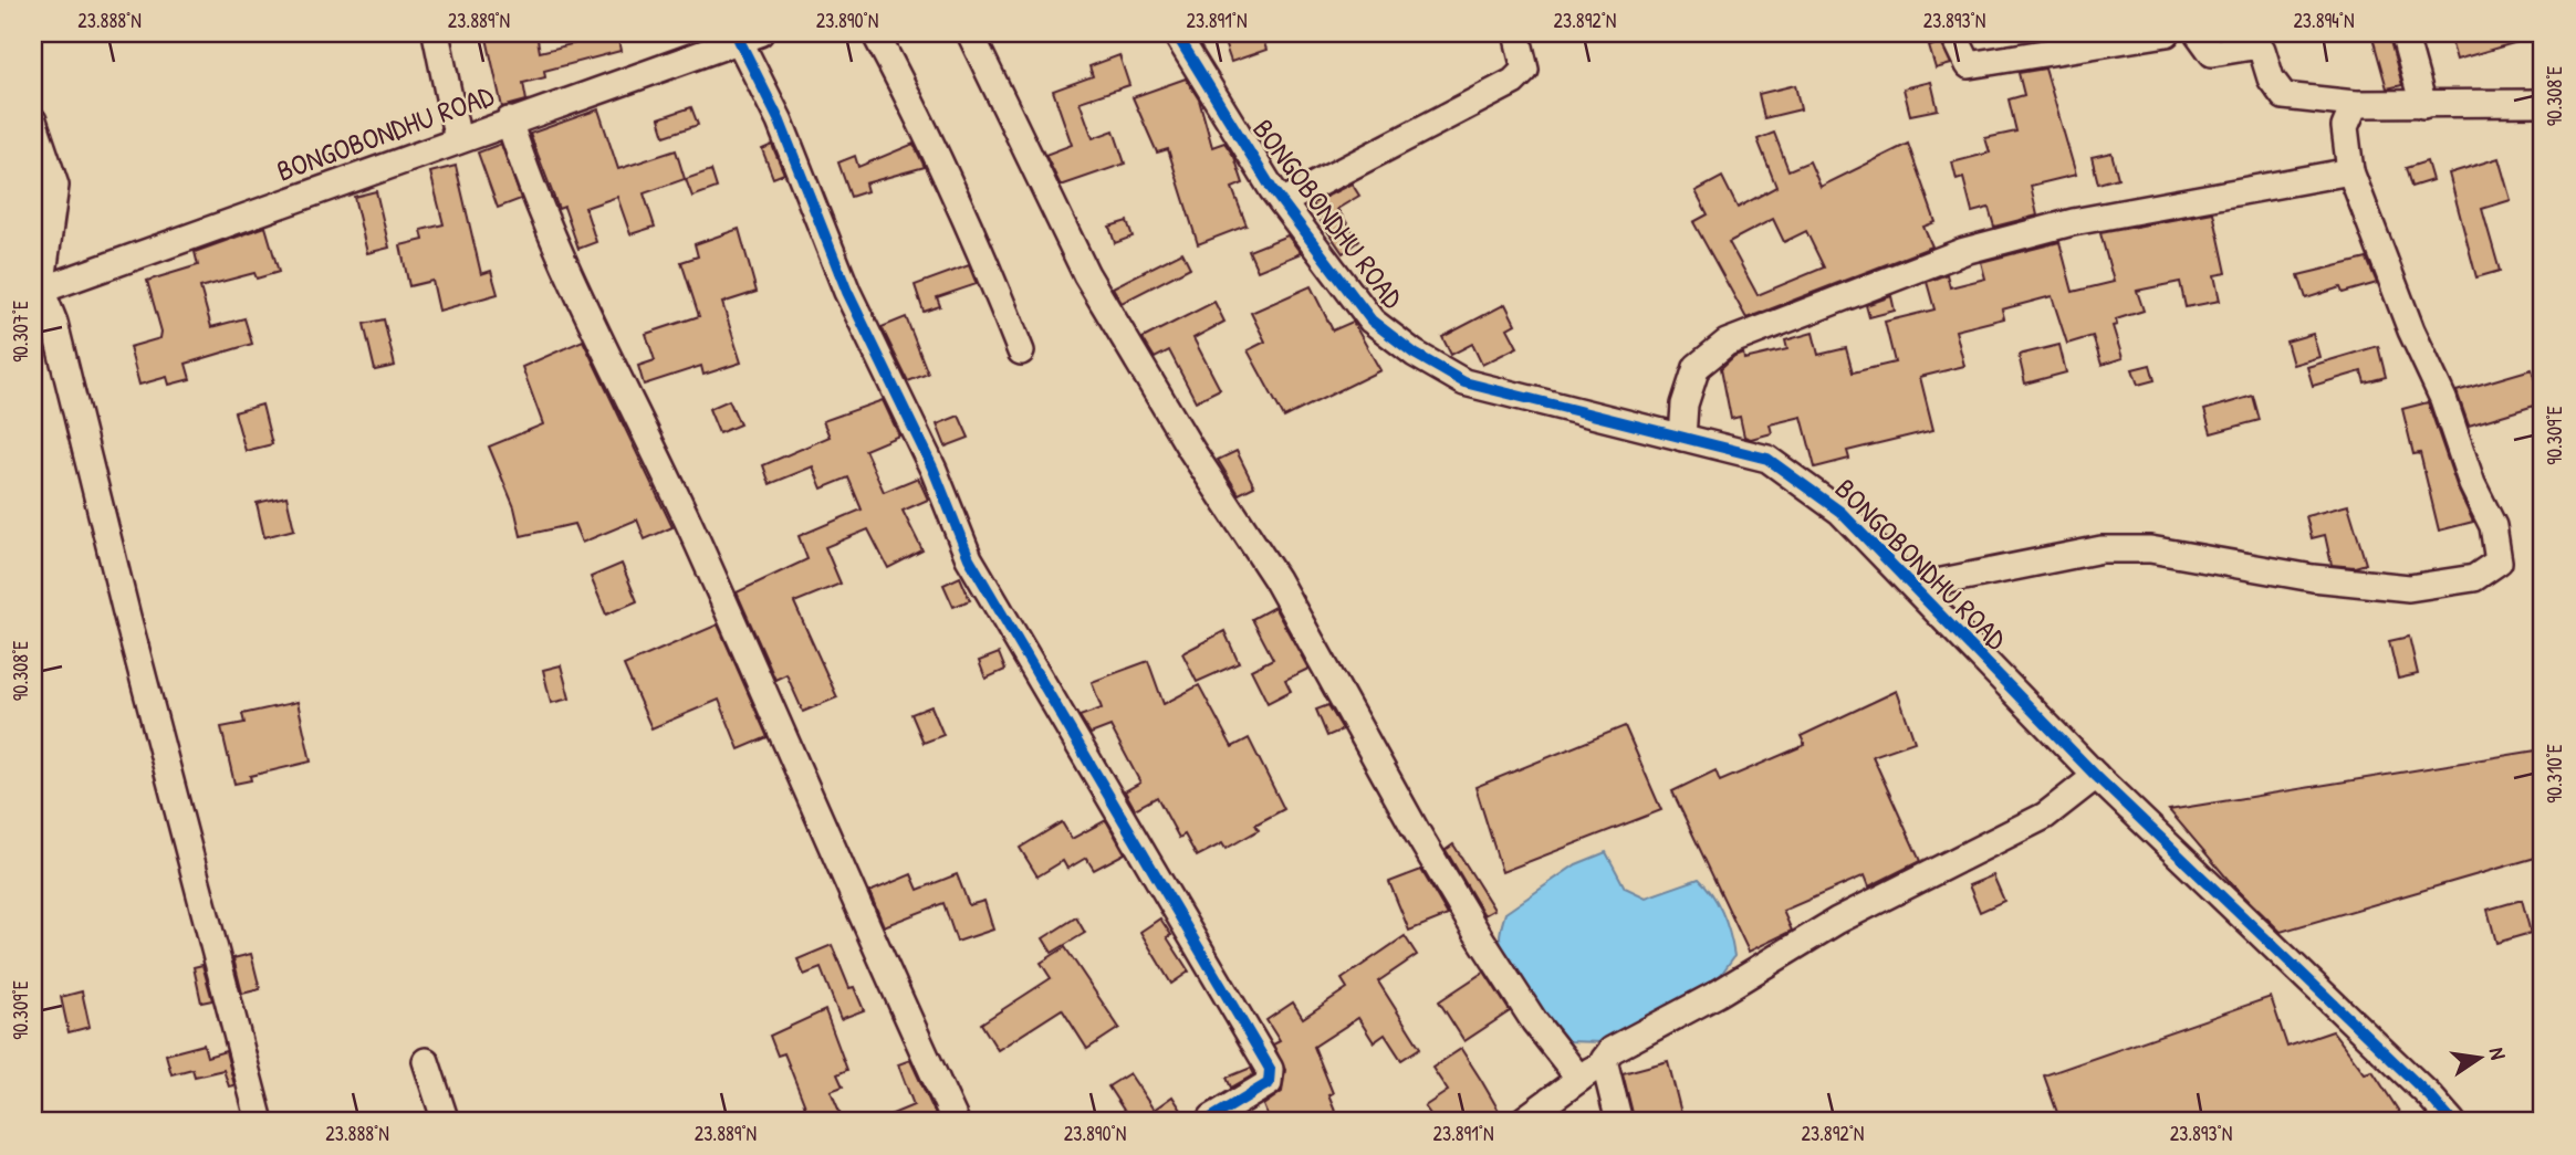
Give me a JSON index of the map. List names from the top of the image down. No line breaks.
{"streets":{"street":["BONGOBONDHU ROAD"]},"north":"right","coordinates":["23.888°N","23.889°N","23.890°N","23.891°N","23.892°N","23.893°N","23.894°N","90.308°E","90.307°E","90.309°E","90.310°E"]}
